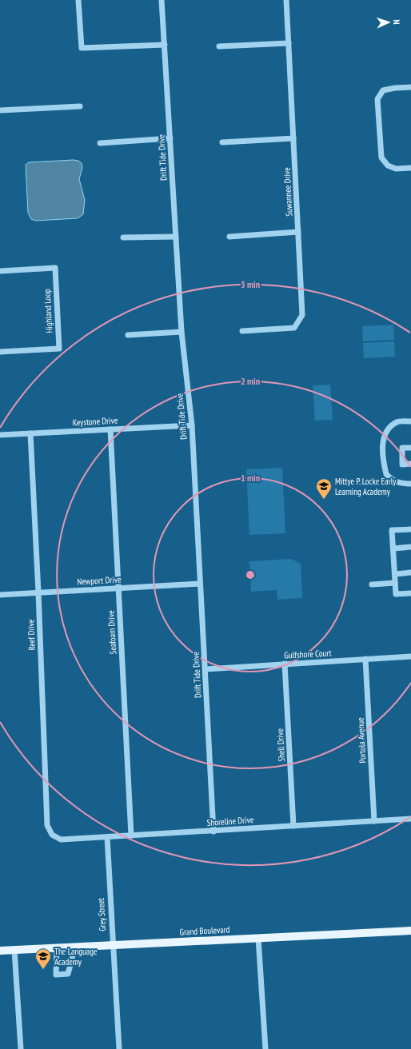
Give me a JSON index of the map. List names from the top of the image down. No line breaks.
{"streets":{"main road":["Grand Boulevard"],"street":["Drift Tide Drive","Suwannee Drive","Highland Loop","Keystone Drive","Newport Drive","Seafoam Drive","Reef Drive","Gulfshore Court","Portola Avenue","Shell Drive","Shoreline Drive","Grey Street"]},"crossings":[["Drift Tide Drive","Keystone Drive"],["Drift Tide Drive","Newport Drive"],["Drift Tide Drive","Gulfshore Court"],["Drift Tide Drive","Shoreline Drive"],["Keystone Drive","Seafoam Drive"],["Keystone Drive","Reef Drive"],["Newport Drive","Seafoam Drive"],["Newport Drive","Reef Drive"],["Seafoam Drive","Shoreline Drive"],["Reef Drive","Shoreline Drive"],["Gulfshore Court","Portola Avenue"],["Gulfshore Court","Shell Drive"],["Portola Avenue","Shoreline Drive"],["Shell Drive","Shoreline Drive"],["Shoreline Drive","Grey Street"],["Grey Street","Grand Boulevard"]],"places":{"school or university":["Mittye P. Locke Early Learning Academy","The Language Academy"]},"north":"right","rings":["3 min","2 min","1 min"]}
